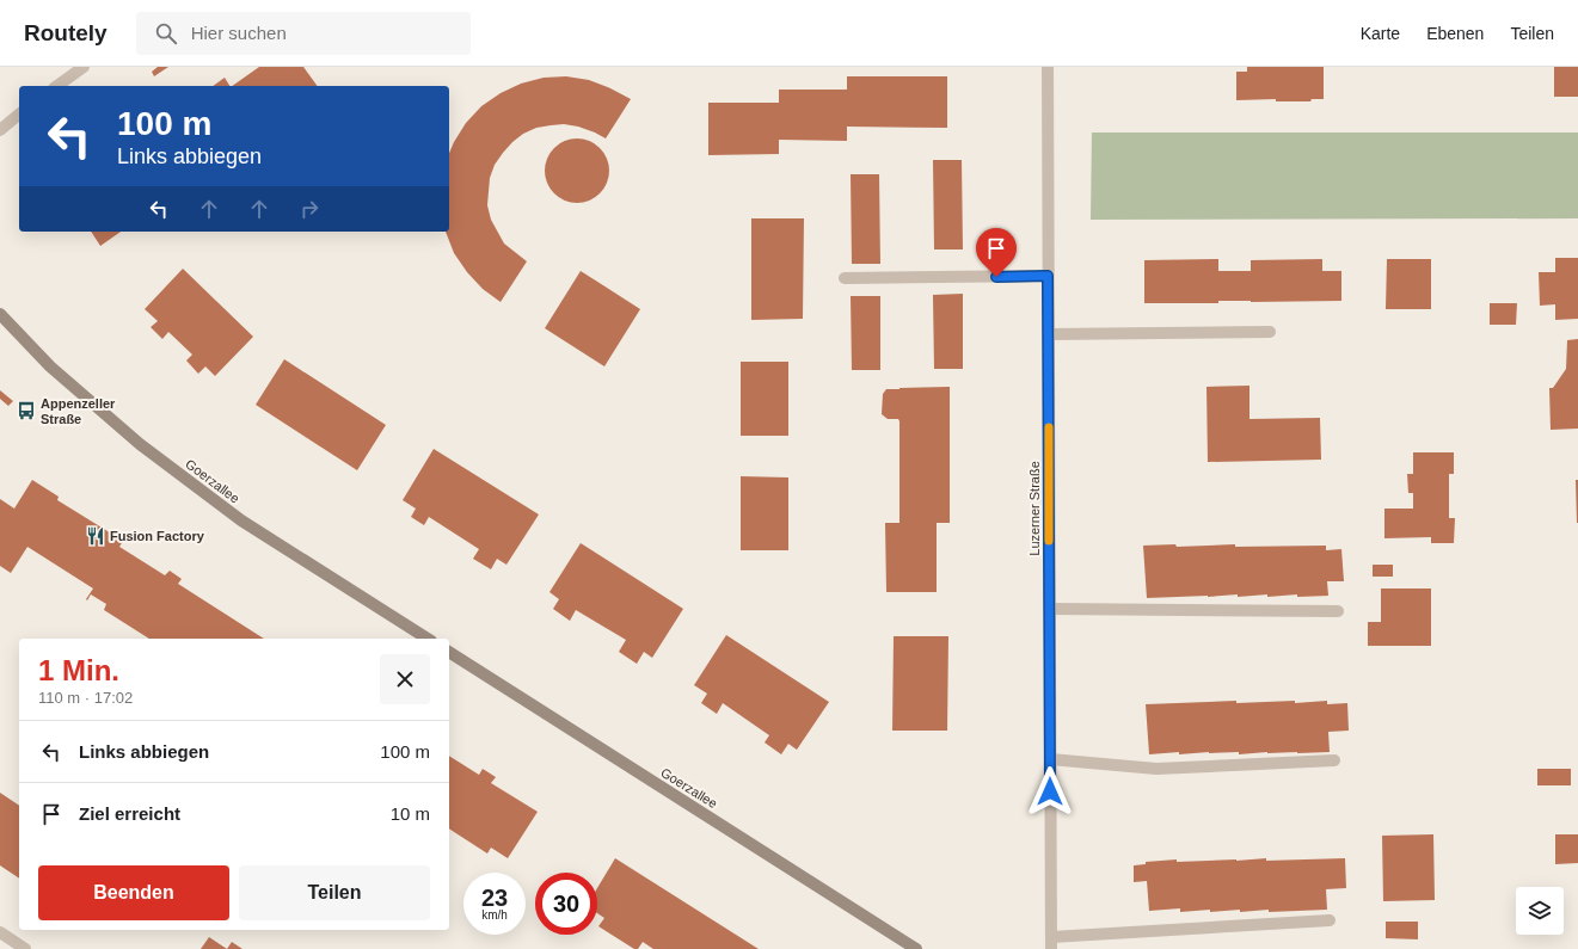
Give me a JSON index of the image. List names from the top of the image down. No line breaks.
{"streets":{"main road":["Goerzallee"],"street":["Luzerner Straße"]},"places":{"bus stop":["Appenzeller Straße"],"restaurant":["Fusion Factory"]},"page":{"header":"Routely","search":"Hier suchen","nav":["Karte","Ebenen","Teilen"],"turn":["100 m","Links abbiegen"],"heading":["1 Min.","110 m · 17:02"],"list":[{"name":"Links abbiegen","value":"100 m"},{"name":"Ziel erreicht","value":"10 m"}],"buttons":["Beenden","Teilen"],"speed":"23 km/h","limit":"30"}}
